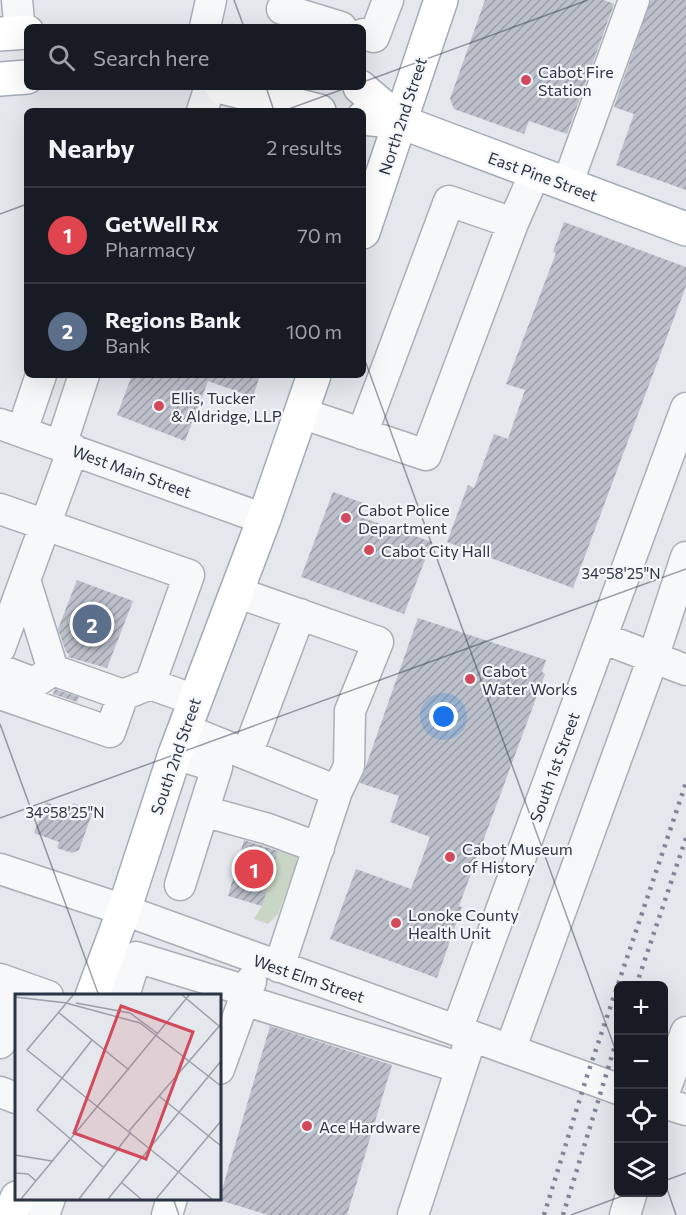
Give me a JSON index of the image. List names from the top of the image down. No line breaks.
{"streets":{"main road":["North 2nd Street","East Pine Street","South 2nd Street"],"street":["West Main Street","South 1st Street","West Elm Street"]},"crossings":[["North 2nd Street","East Pine Street"],["West Main Street","South 2nd Street"],["South 2nd Street","West Elm Street"],["South 1st Street","West Elm Street"]],"places":["Cabot Fire Station","Ellis, Tucker & Aldridge, LLP","Cabot Police Department","Cabot City Hall","Cabot Water Works","Cabot Museum of History","Lonoke County Health Unit","Ace Hardware"],"page":{"search":"Search here","heading":["Nearby","2 results"],"list":[{"mark":"1","name":"GetWell Rx","note":"Pharmacy","value":"70 m"},{"mark":"2","name":"Regions Bank","note":"Bank","value":"100 m"}],"pins":["2","1"],"map_buttons":["+","−"]},"coordinates":["34°58'25\"N"]}
